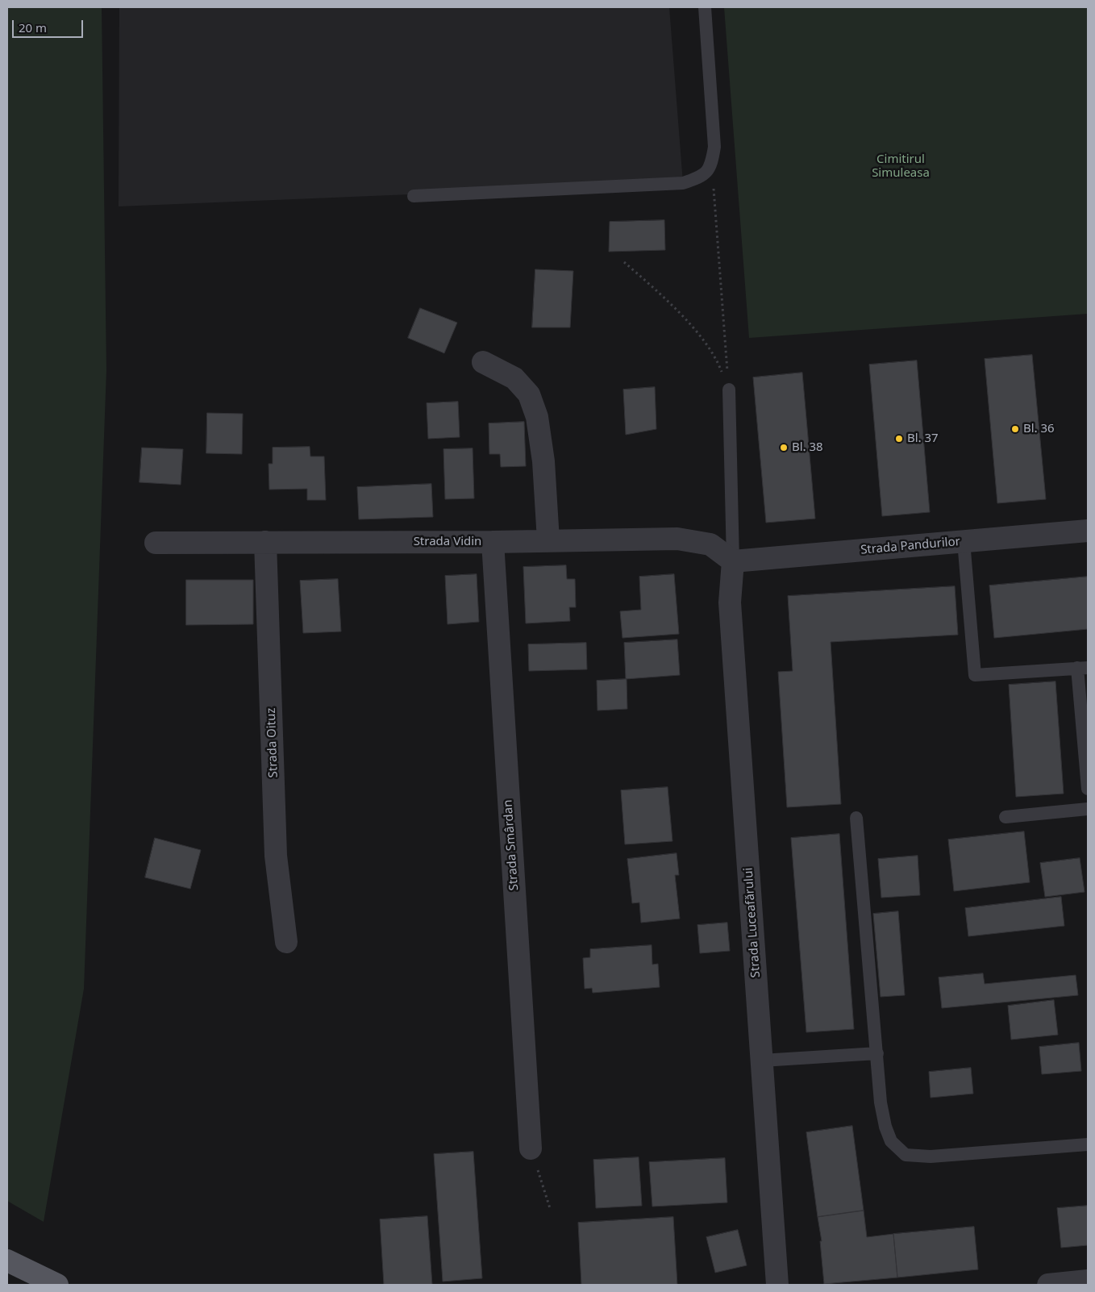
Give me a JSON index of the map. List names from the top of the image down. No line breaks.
{"streets":{"street":["Strada Vidin","Strada Pandurilor","Strada Oituz","Strada Smârdan","Strada Luceafărului"]},"crossings":[["Strada Vidin","Strada Pandurilor"],["Strada Vidin","Strada Oituz"],["Strada Vidin","Strada Smârdan"],["Strada Vidin","Strada Luceafărului"],["Strada Pandurilor","Strada Luceafărului"]],"parks":["Cimitirul Simuleasa"],"places":["Bl. 36","Bl. 37","Bl. 38"],"scale_bar":"20 m"}
